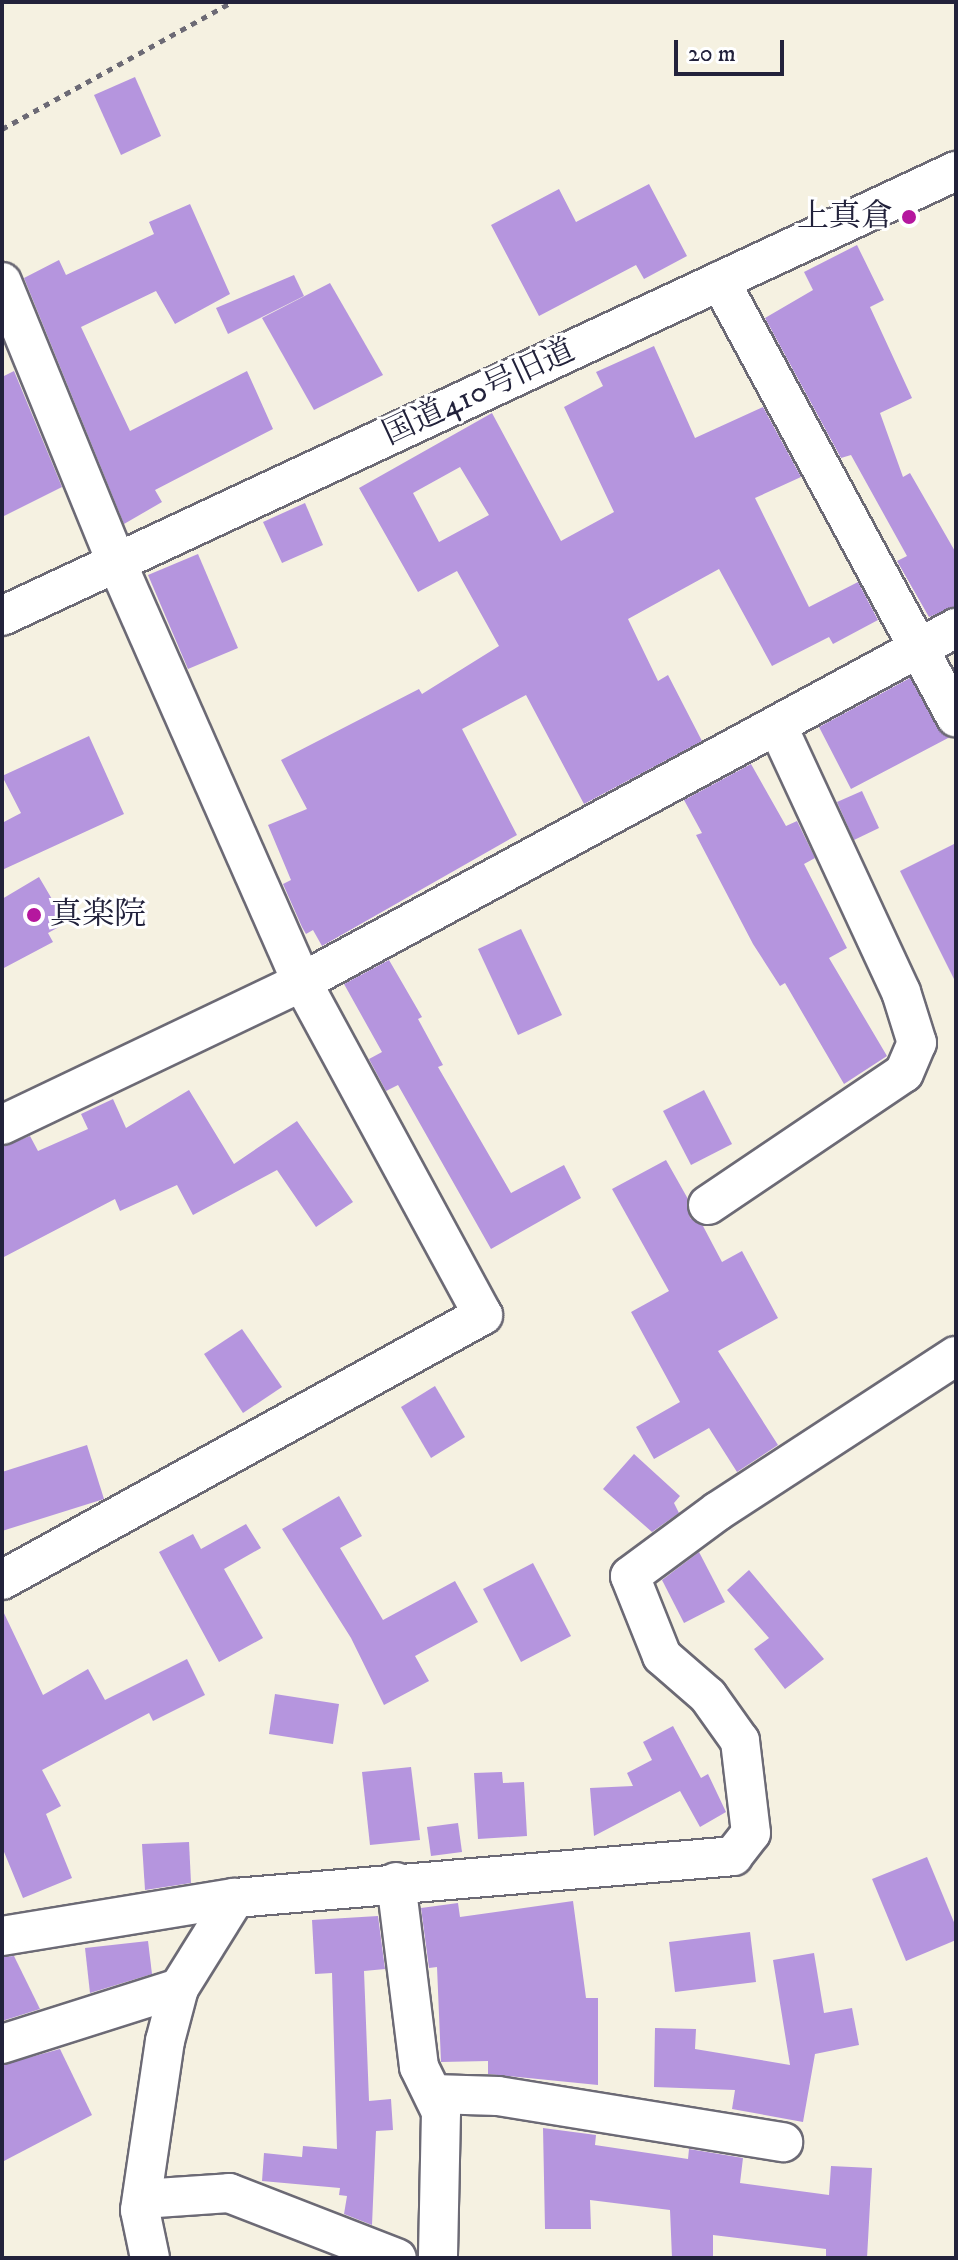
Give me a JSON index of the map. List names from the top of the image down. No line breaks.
{"streets":{"street":["国道410号旧道"]},"places":["上真倉","真楽院"],"scale_bar":"20 m"}
